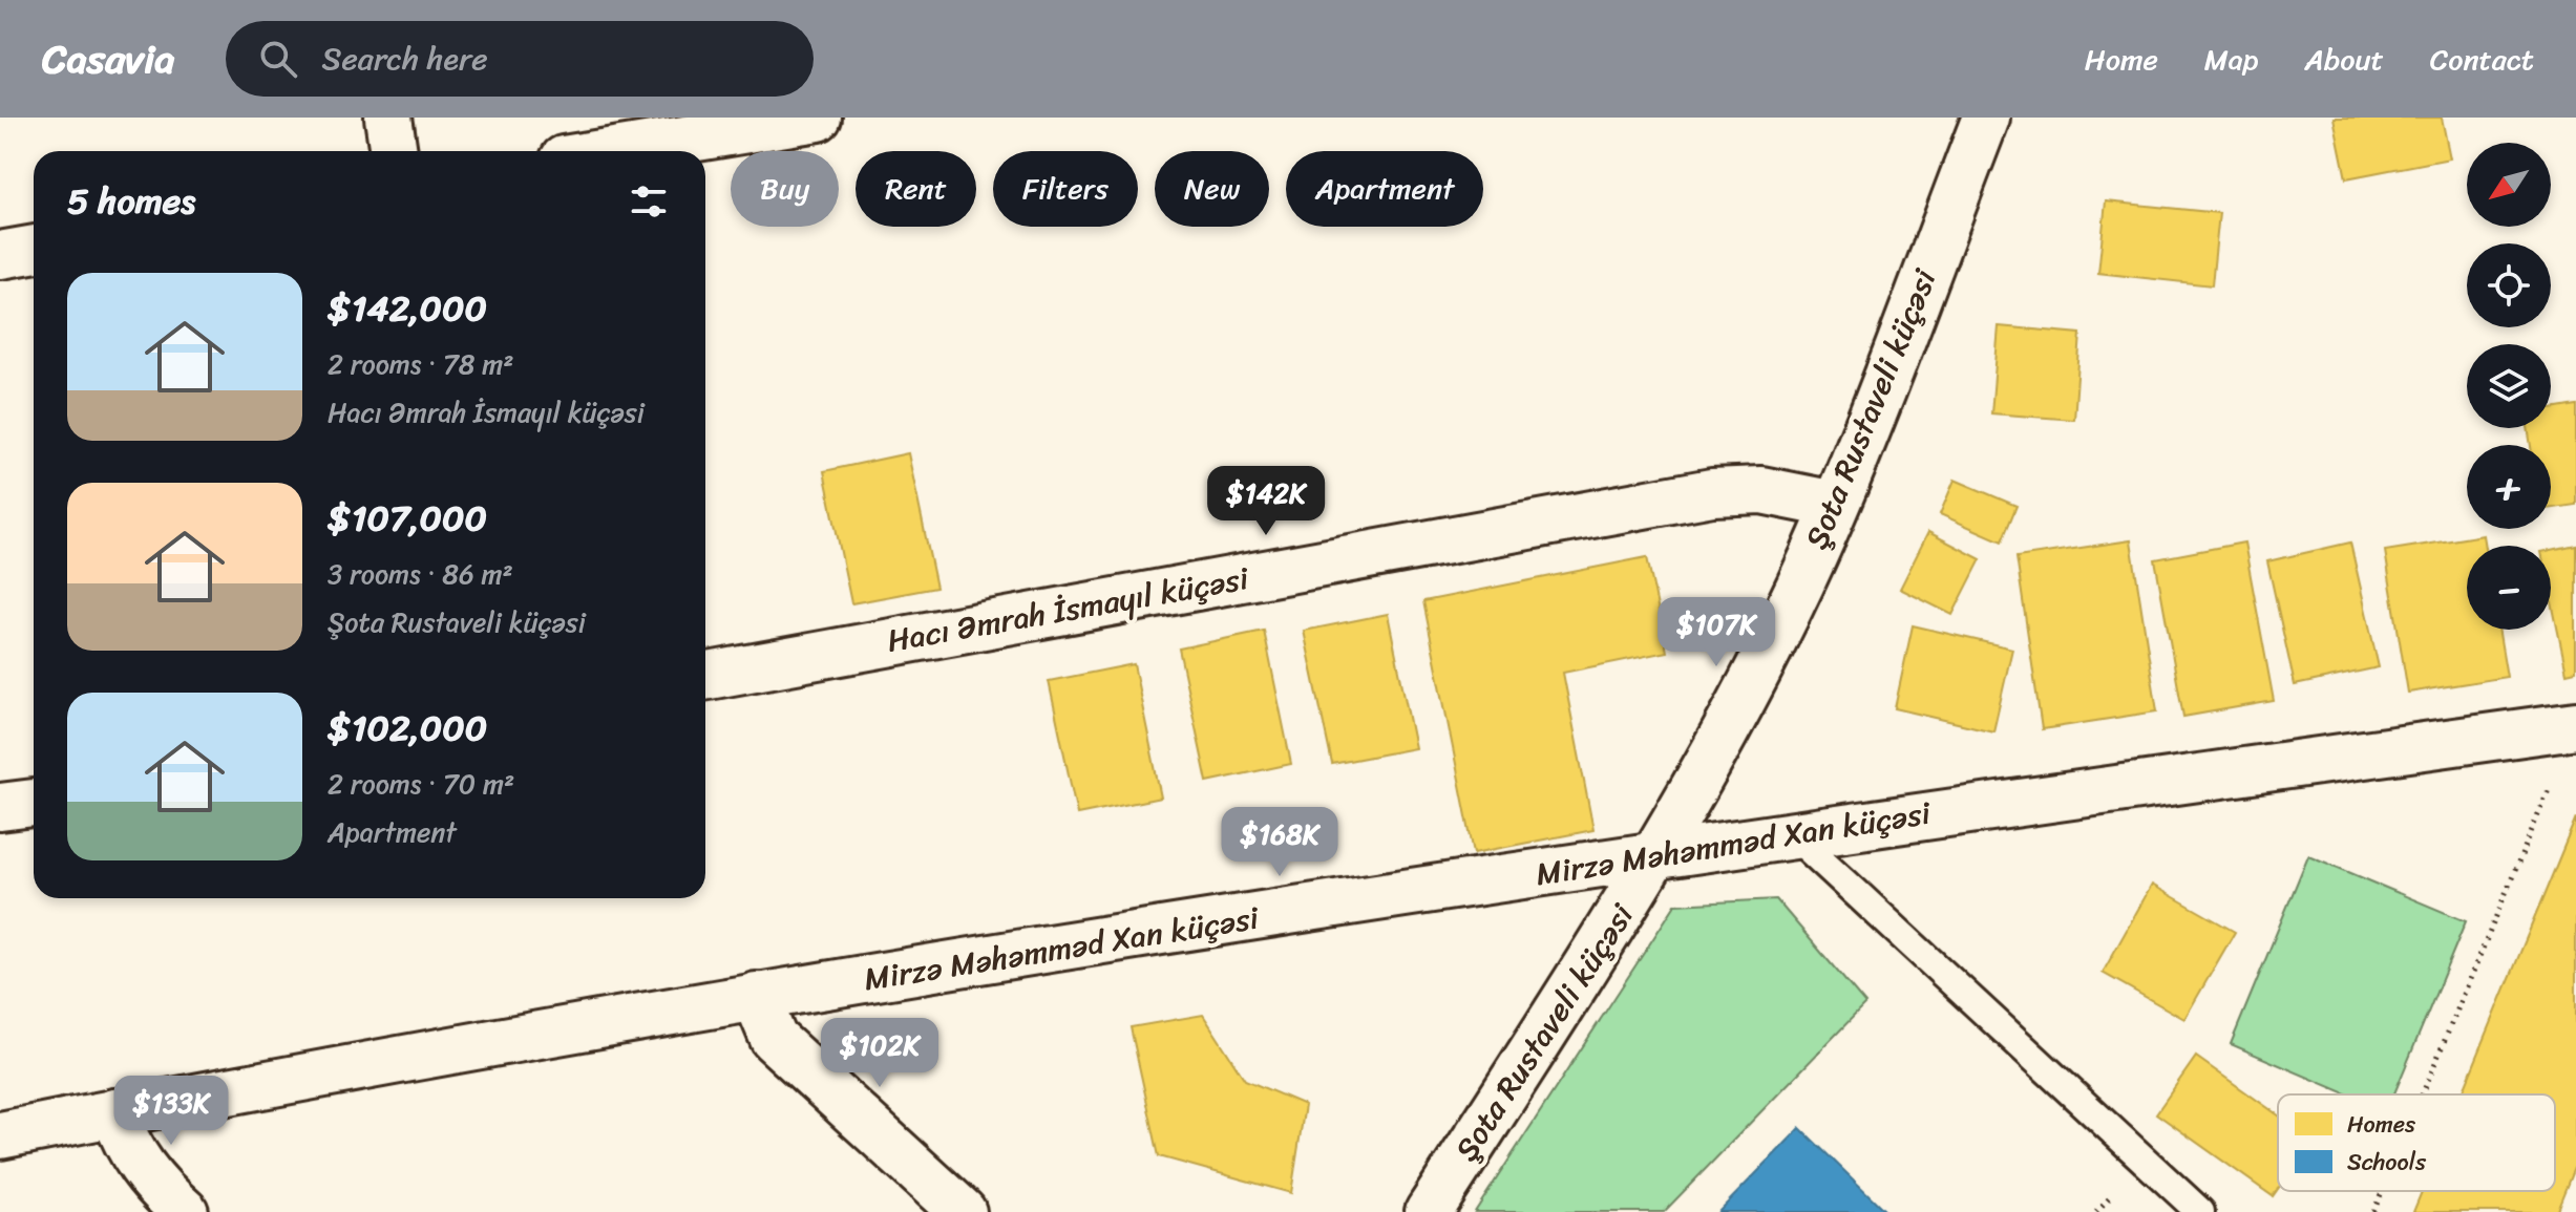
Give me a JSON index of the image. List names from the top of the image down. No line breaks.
{"streets":{"street":["Şota Rustaveli küçəsi","Hacı Əmrah İsmayıl küçəsi","Mirzə Məhəmməd Xan küçəsi"]},"crossings":[["Şota Rustaveli küçəsi","Hacı Əmrah İsmayıl küçəsi"],["Şota Rustaveli küçəsi","Mirzə Məhəmməd Xan küçəsi"]],"legend":["Homes","Schools"],"north":"bottom left","page":{"header":"Casavia","search":"Search here","nav":["Home","Map","About","Contact"],"map_buttons":["+","−"],"chip":["Buy","Rent","Filters","New","Apartment"],"heading":"5 homes","list":[{"name":"$142,000","note":"2 rooms · 78 m² · Hacı Əmrah İsmayıl küçəsi"},{"name":"$107,000","note":"3 rooms · 86 m² · Şota Rustaveli küçəsi"},{"name":"$102,000","note":"2 rooms · 70 m² · Apartment"}],"price":["$142K","$107K","$168K","$102K","$133K"]}}
